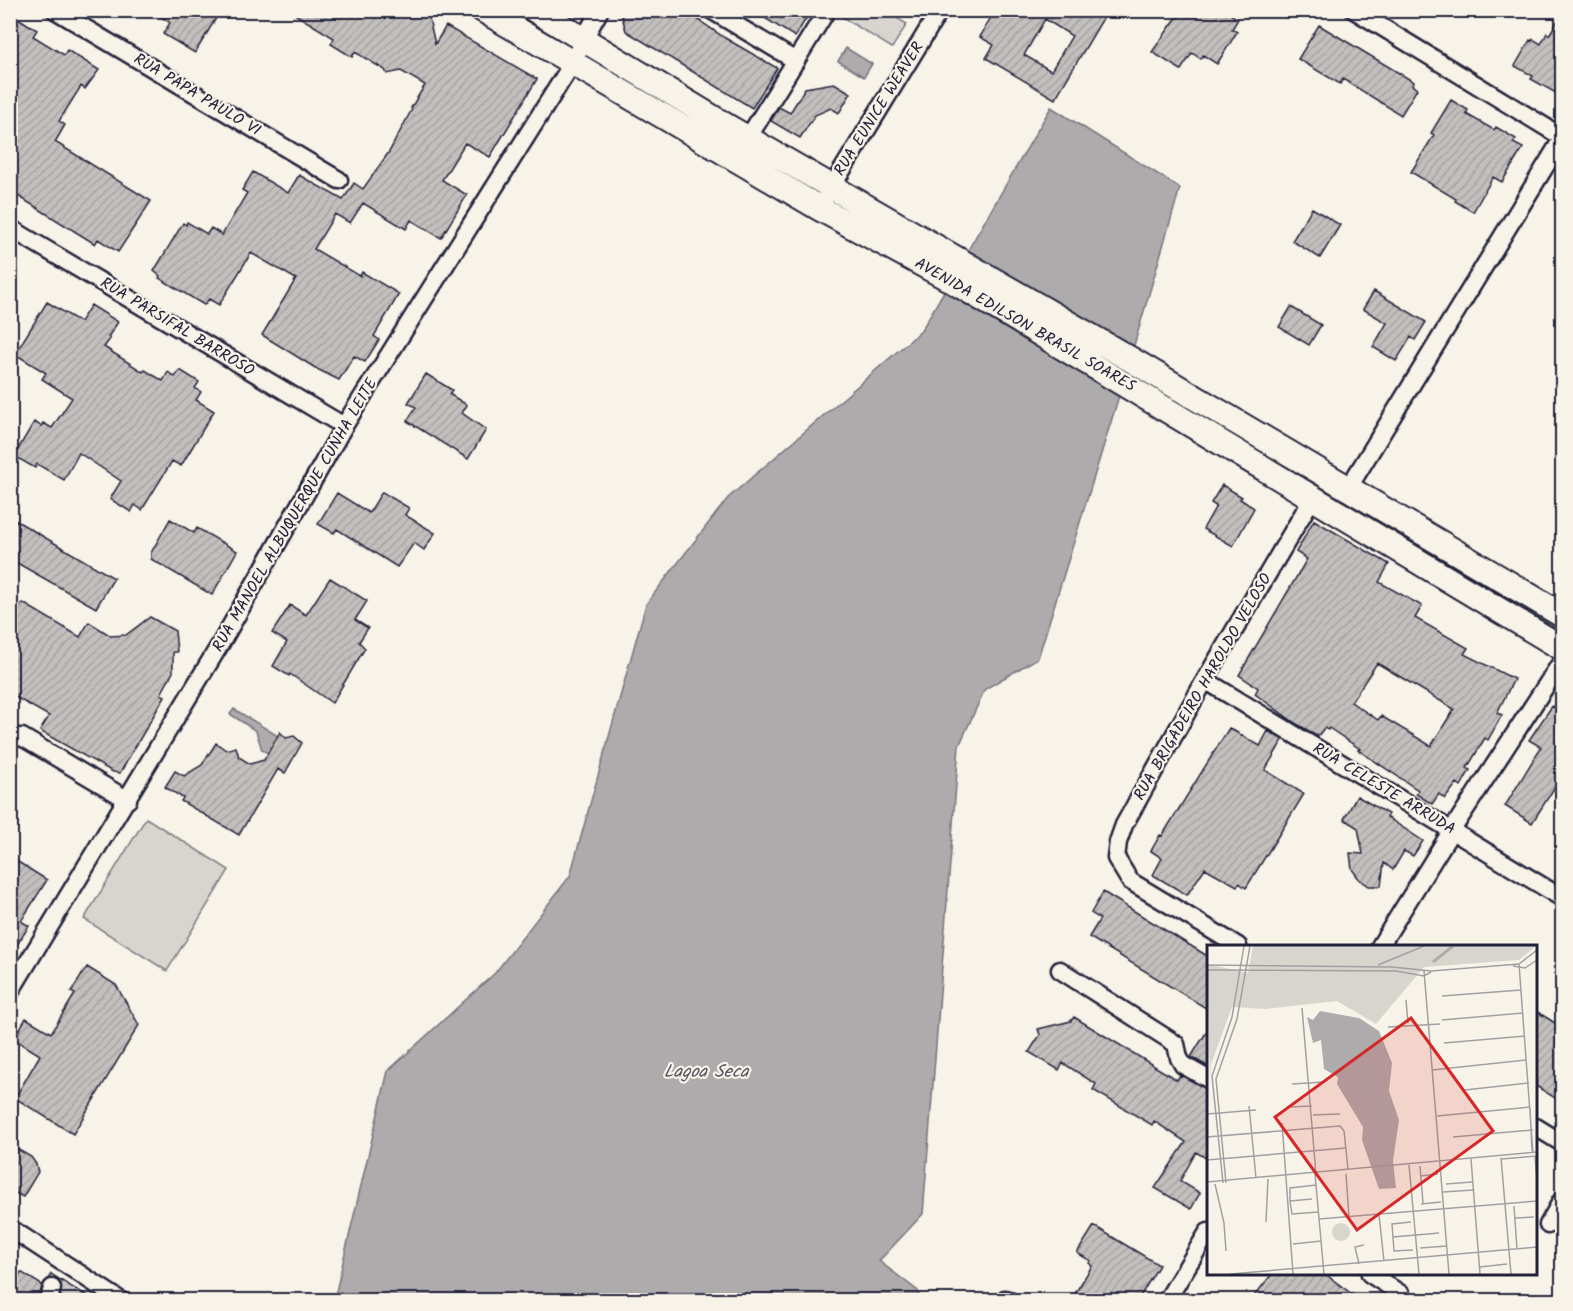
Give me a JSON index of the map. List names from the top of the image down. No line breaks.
{"streets":{"main road":["AVENIDA EDILSON BRASIL SOARES"],"street":["RUA PAPA PAULO VI","RUA EUNICE WEAVER","RUA PARSIFAL BARROSO","RUA MANOEL ALBUQUERQUE CUNHA LEITE","RUA BRIGADEIRO HAROLDO VELOSO","RUA CELESTE ARRUDA"]},"crossings":[["RUA EUNICE WEAVER","AVENIDA EDILSON BRASIL SOARES"],["AVENIDA EDILSON BRASIL SOARES","RUA MANOEL ALBUQUERQUE CUNHA LEITE"],["AVENIDA EDILSON BRASIL SOARES","RUA BRIGADEIRO HAROLDO VELOSO"],["RUA PARSIFAL BARROSO","RUA MANOEL ALBUQUERQUE CUNHA LEITE"],["RUA BRIGADEIRO HAROLDO VELOSO","RUA CELESTE ARRUDA"]],"water":["Lagoa Seca"]}
